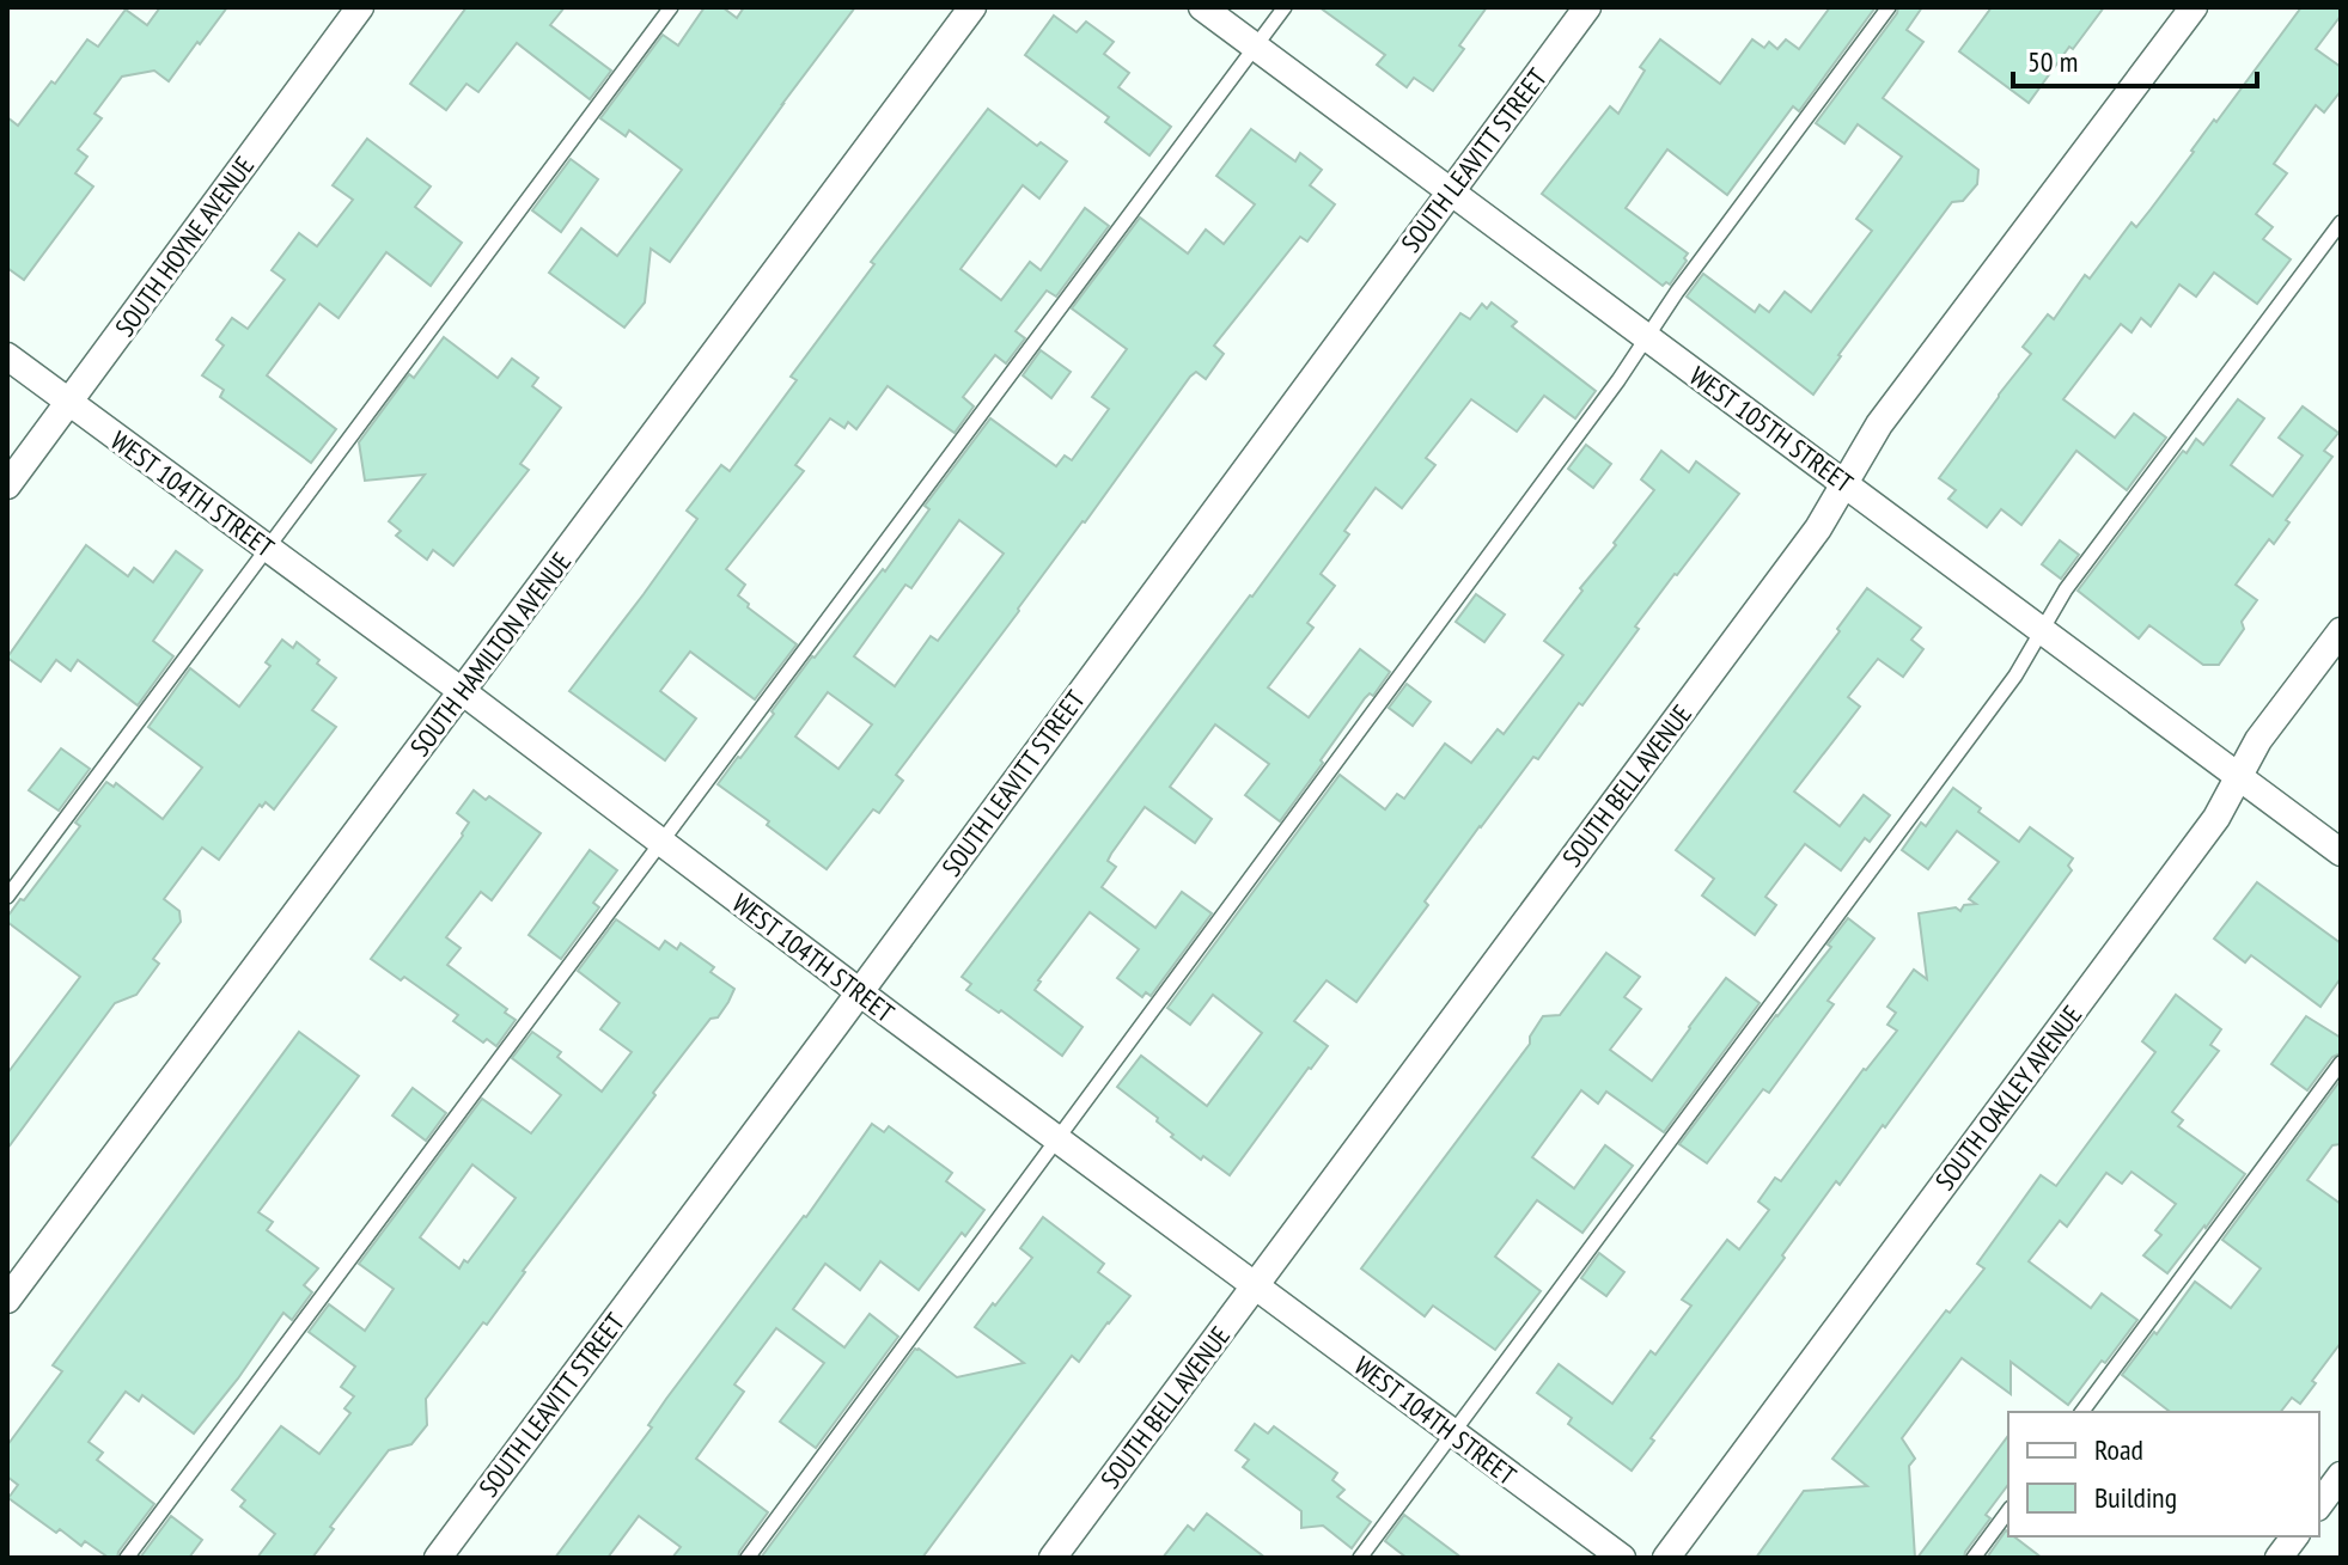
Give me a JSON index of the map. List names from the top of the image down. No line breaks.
{"streets":{"street":["SOUTH LEAVITT STREET","SOUTH HOYNE AVENUE","WEST 105TH STREET","WEST 104TH STREET","SOUTH HAMILTON AVENUE","SOUTH BELL AVENUE","SOUTH OAKLEY AVENUE"]},"crossings":[["SOUTH LEAVITT STREET","WEST 105TH STREET"],["SOUTH LEAVITT STREET","WEST 104TH STREET"],["SOUTH HOYNE AVENUE","WEST 104TH STREET"],["WEST 105TH STREET","SOUTH BELL AVENUE"],["WEST 105TH STREET","SOUTH OAKLEY AVENUE"],["WEST 104TH STREET","SOUTH HAMILTON AVENUE"],["WEST 104TH STREET","SOUTH BELL AVENUE"]],"legend":["Road","Building"],"scale_bar":"50 m"}
